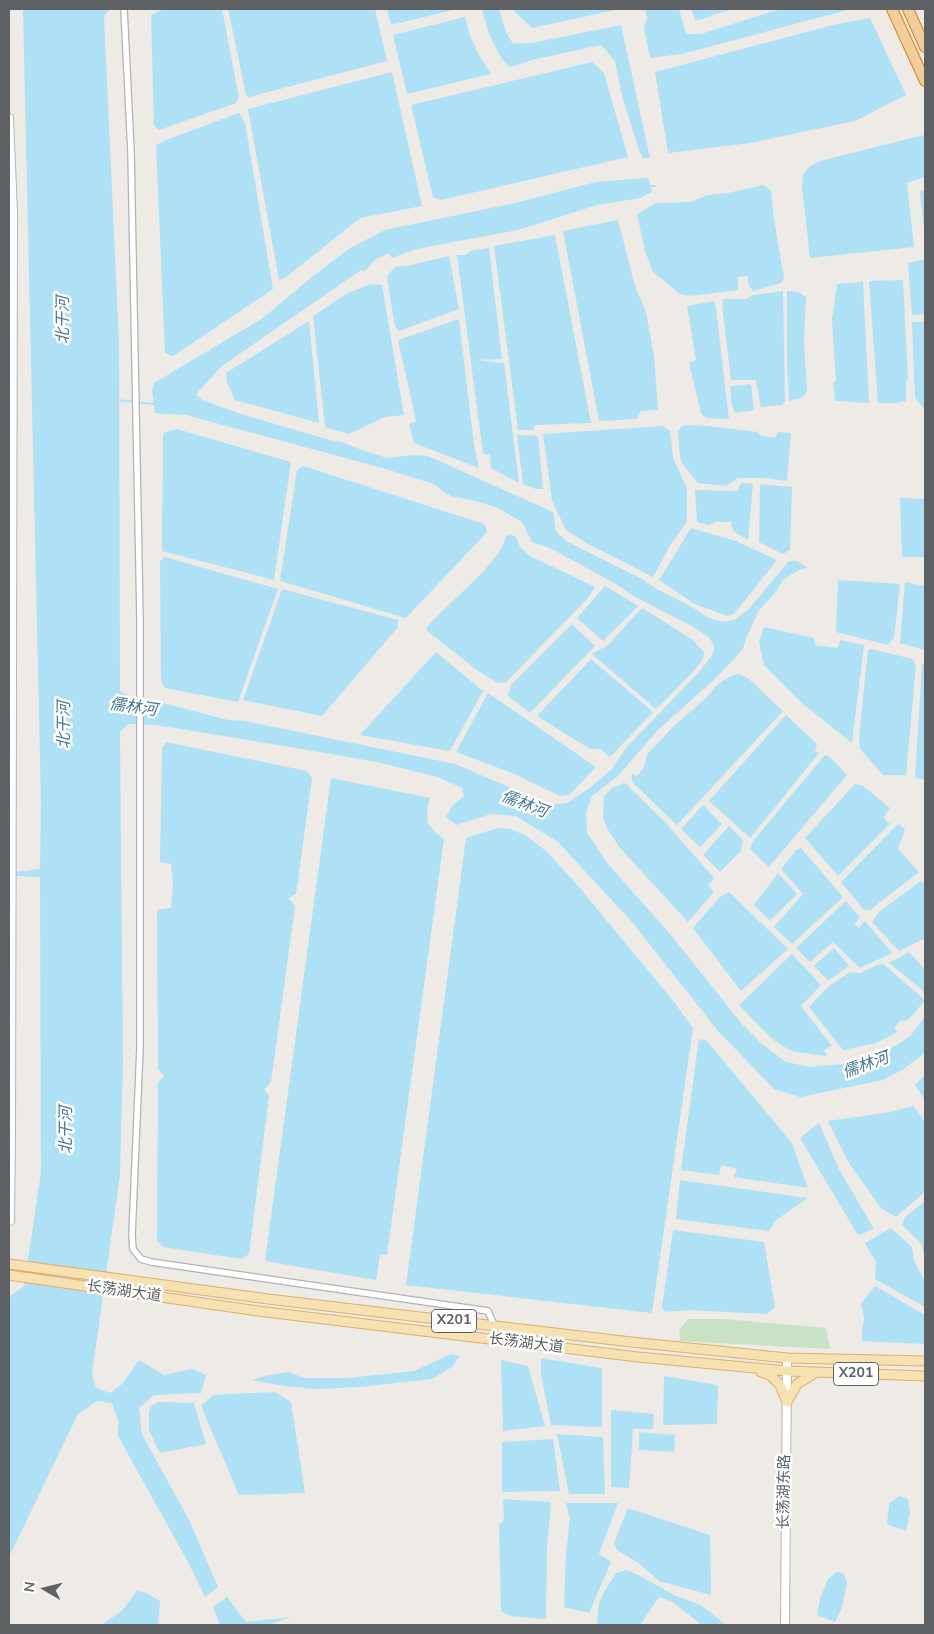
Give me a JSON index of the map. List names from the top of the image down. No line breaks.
{"streets":{"main road":["长荡湖大道","X201"],"street":["长荡湖东路"]},"crossings":[["长荡湖大道","长荡湖东路"]],"water":["北干河","儒林河"],"north":"left"}
